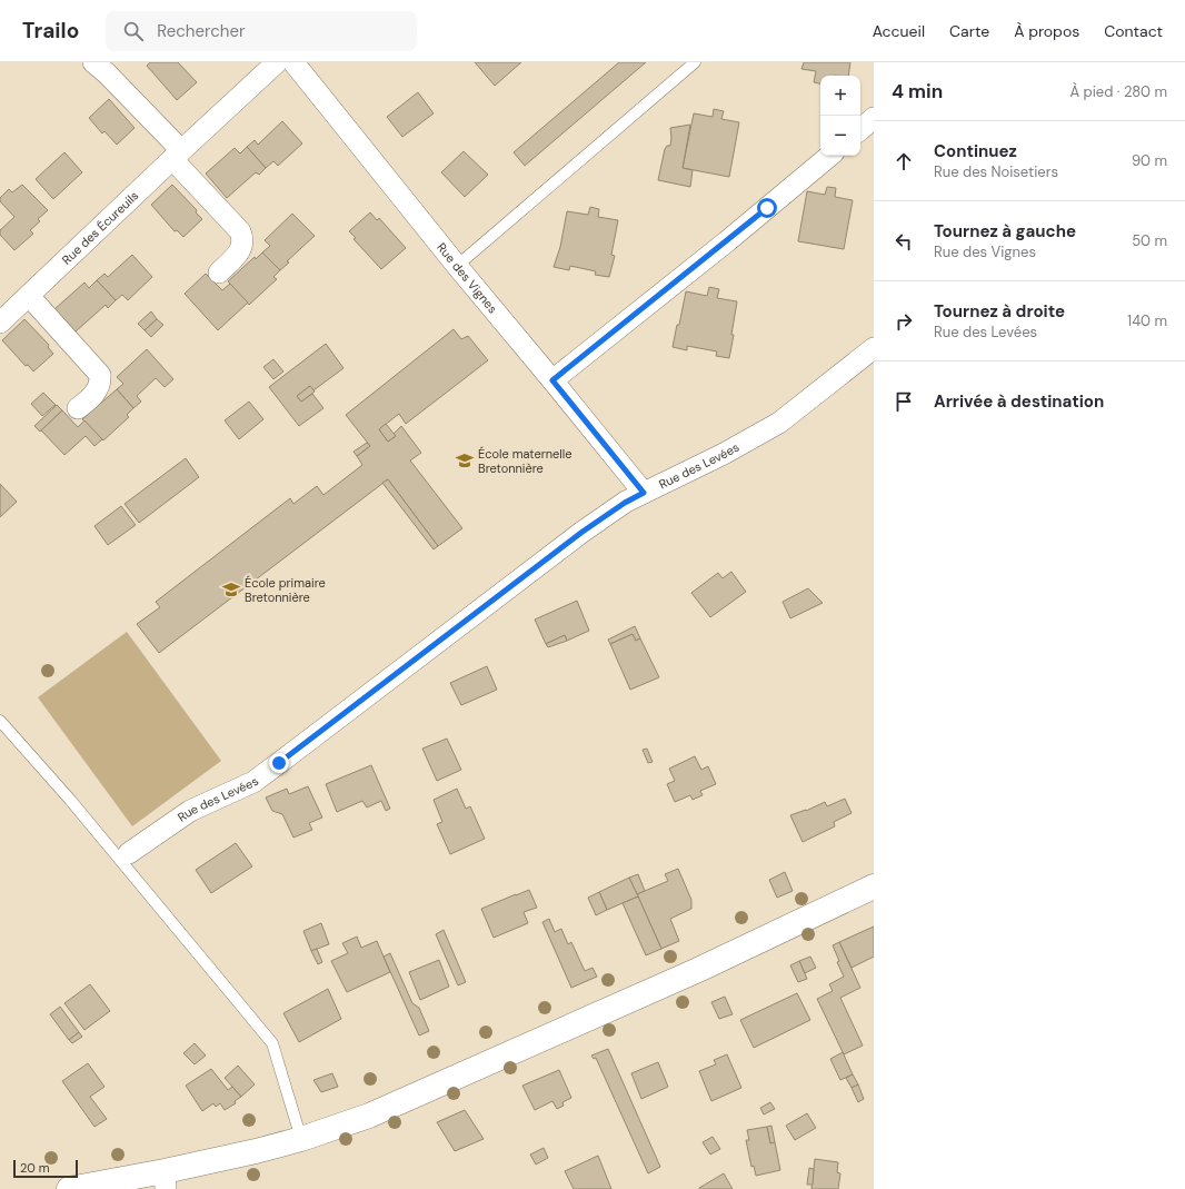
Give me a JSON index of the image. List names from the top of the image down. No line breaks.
{"streets":{"street":["Rue des Écureuils","Rue des Vignes","Rue des Levées"]},"crossings":[["Rue des Vignes","Rue des Levées"]],"places":{"school or university":["École maternelle Bretonnière","École primaire Bretonnière"]},"scale_bar":"20 m","page":{"header":"Trailo","search":"Rechercher","nav":["Accueil","Carte","À propos","Contact"],"heading":["4 min","À pied · 280 m"],"map_buttons":["+","−"],"list":[["Continuez","Rue des Noisetiers","90 m"],["Tournez à gauche","Rue des Vignes","50 m"],["Tournez à droite","Rue des Levées","140 m"],"Arrivée à destination"],"scale":"20 m"}}
